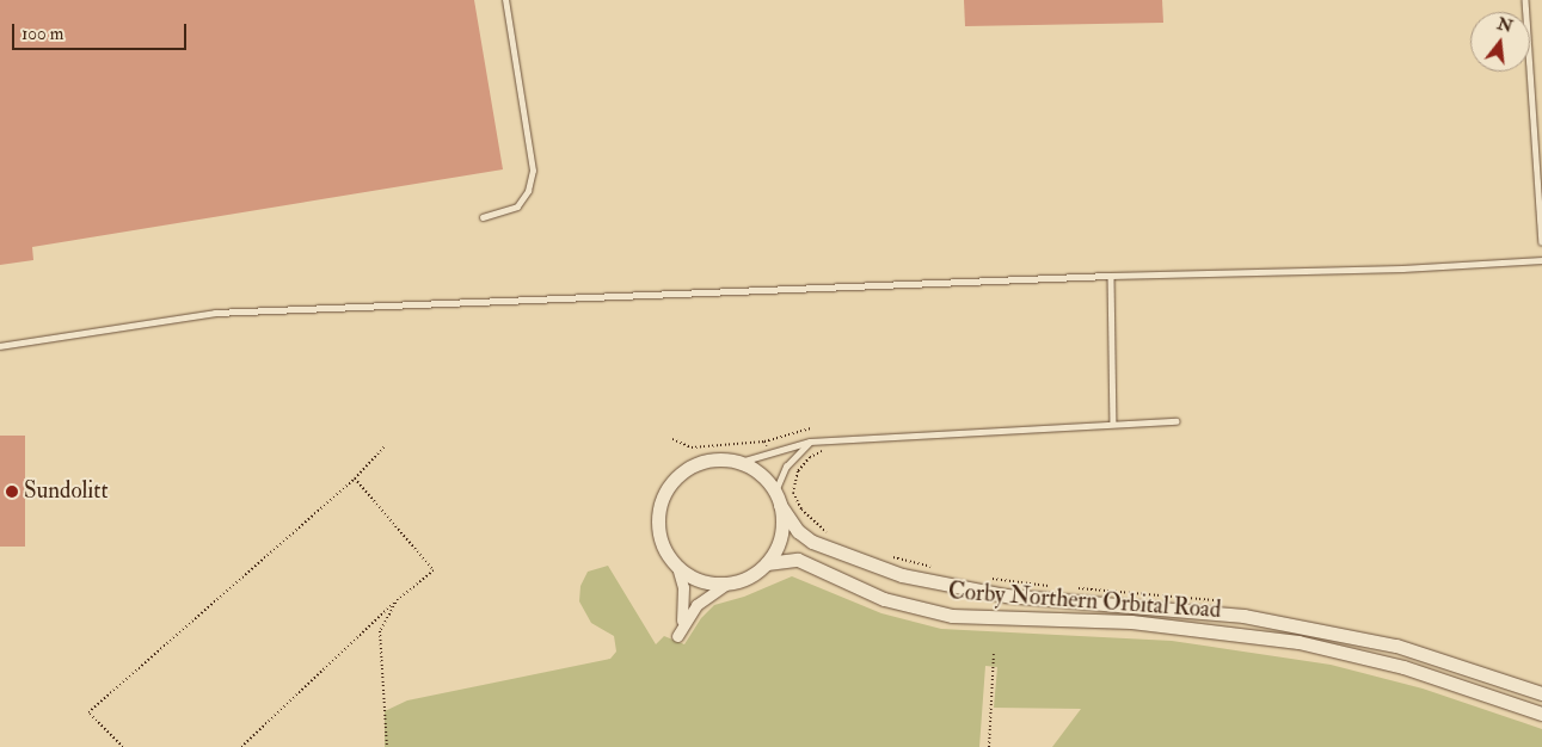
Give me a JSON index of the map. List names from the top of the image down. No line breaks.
{"streets":{"street":["Corby Northern Orbital Road"]},"places":["Sundolitt"],"scale_bar":"100 m","north":"top"}
